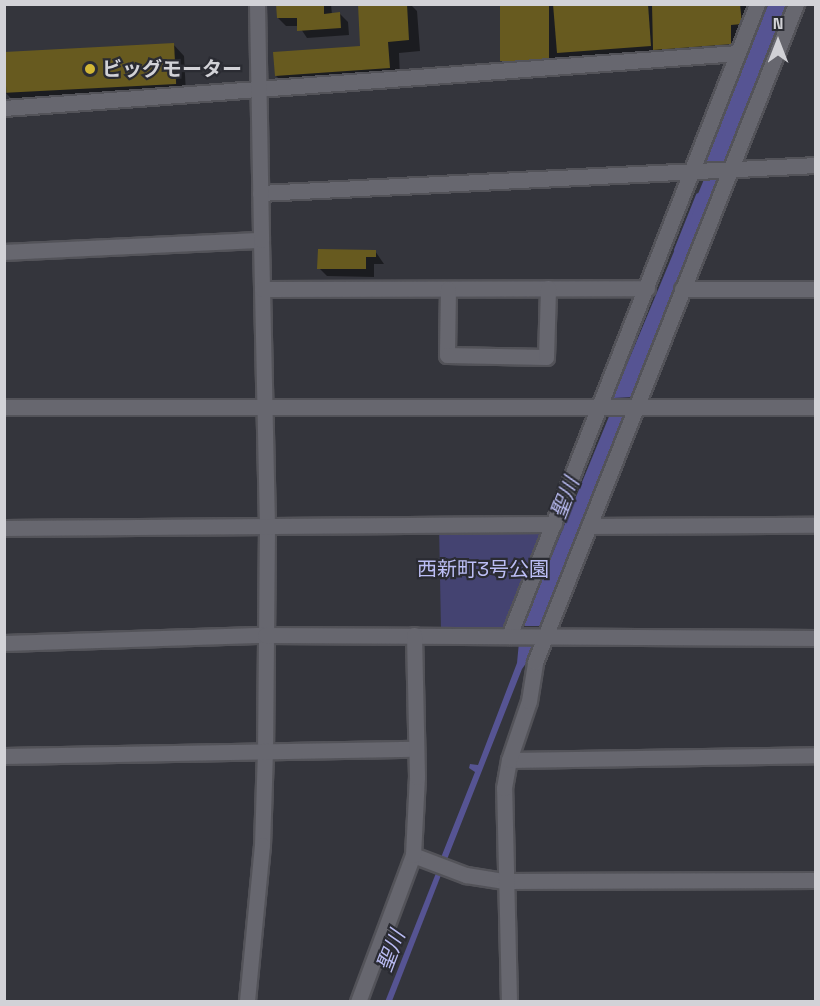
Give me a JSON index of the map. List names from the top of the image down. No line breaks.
{"water":["聖川"],"parks":["西新町3号公園"],"places":["ビッグモーター"],"north":"top"}
